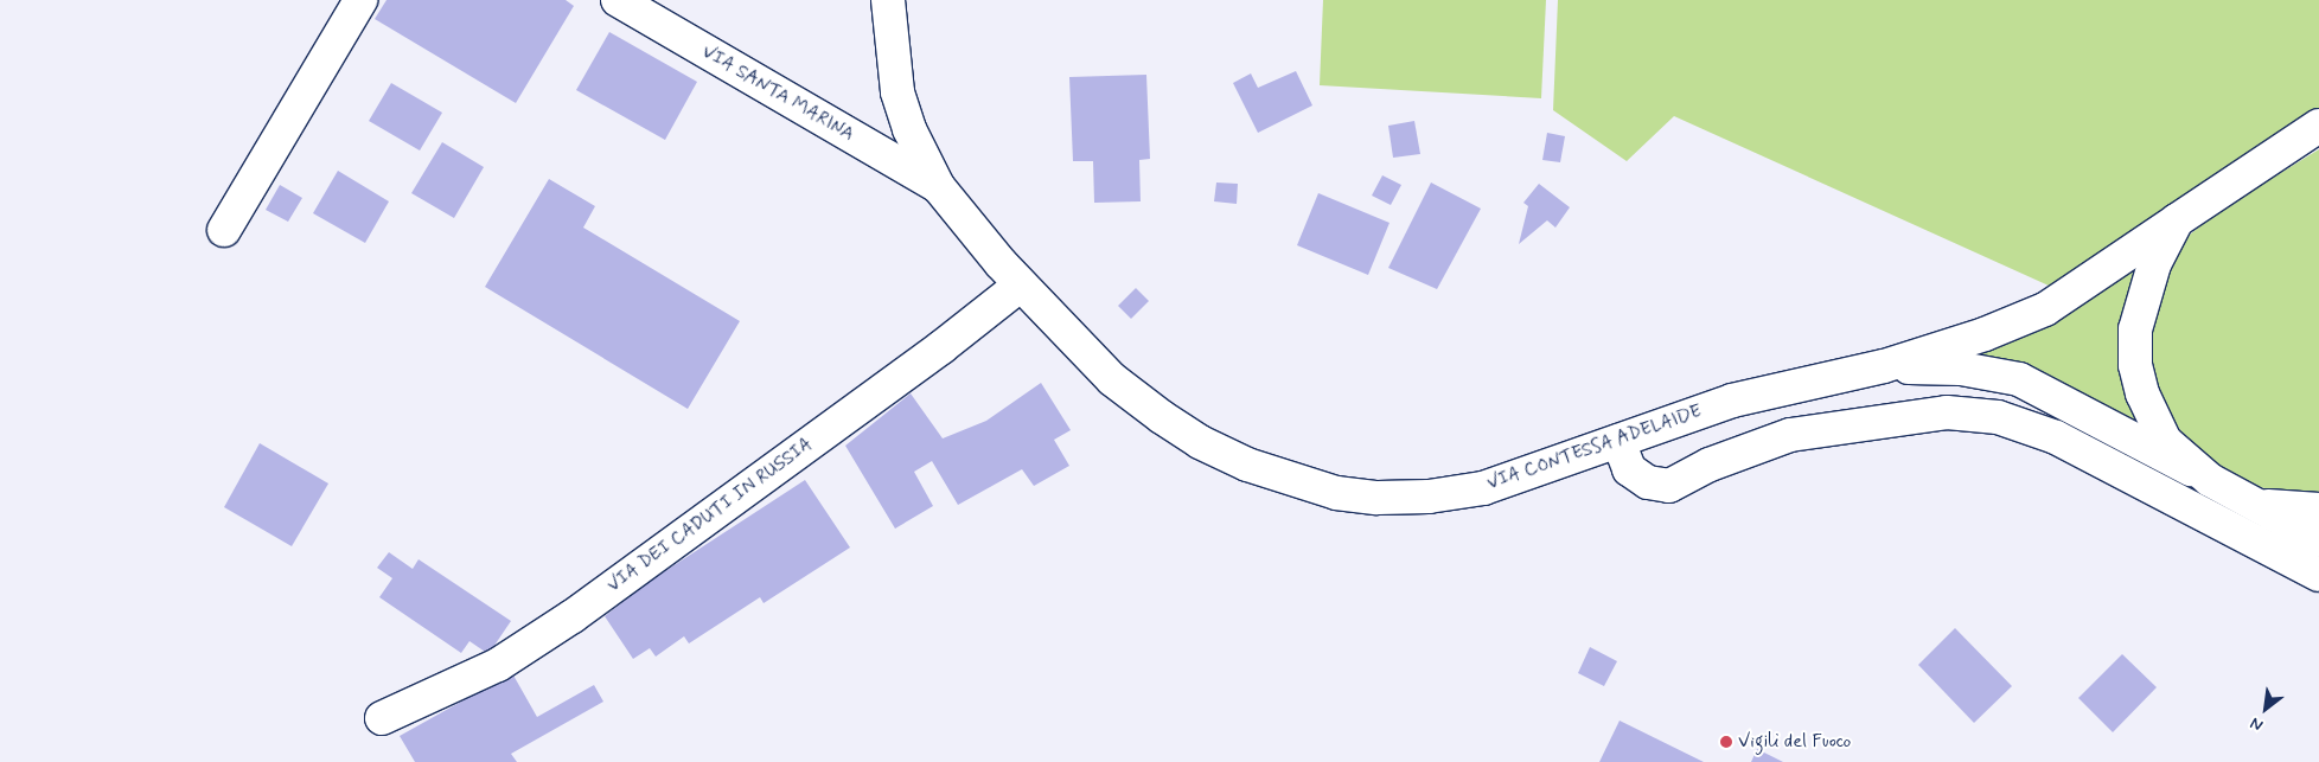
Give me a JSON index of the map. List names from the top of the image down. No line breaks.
{"streets":{"street":["VIA SANTA MARINA","VIA CONTESSA ADELAIDE","VIA DEI CADUTI IN RUSSIA"]},"crossings":[["VIA SANTA MARINA","VIA CONTESSA ADELAIDE"],["VIA CONTESSA ADELAIDE","VIA DEI CADUTI IN RUSSIA"]],"places":["Vigili del Fuoco"],"north":"bottom left"}
